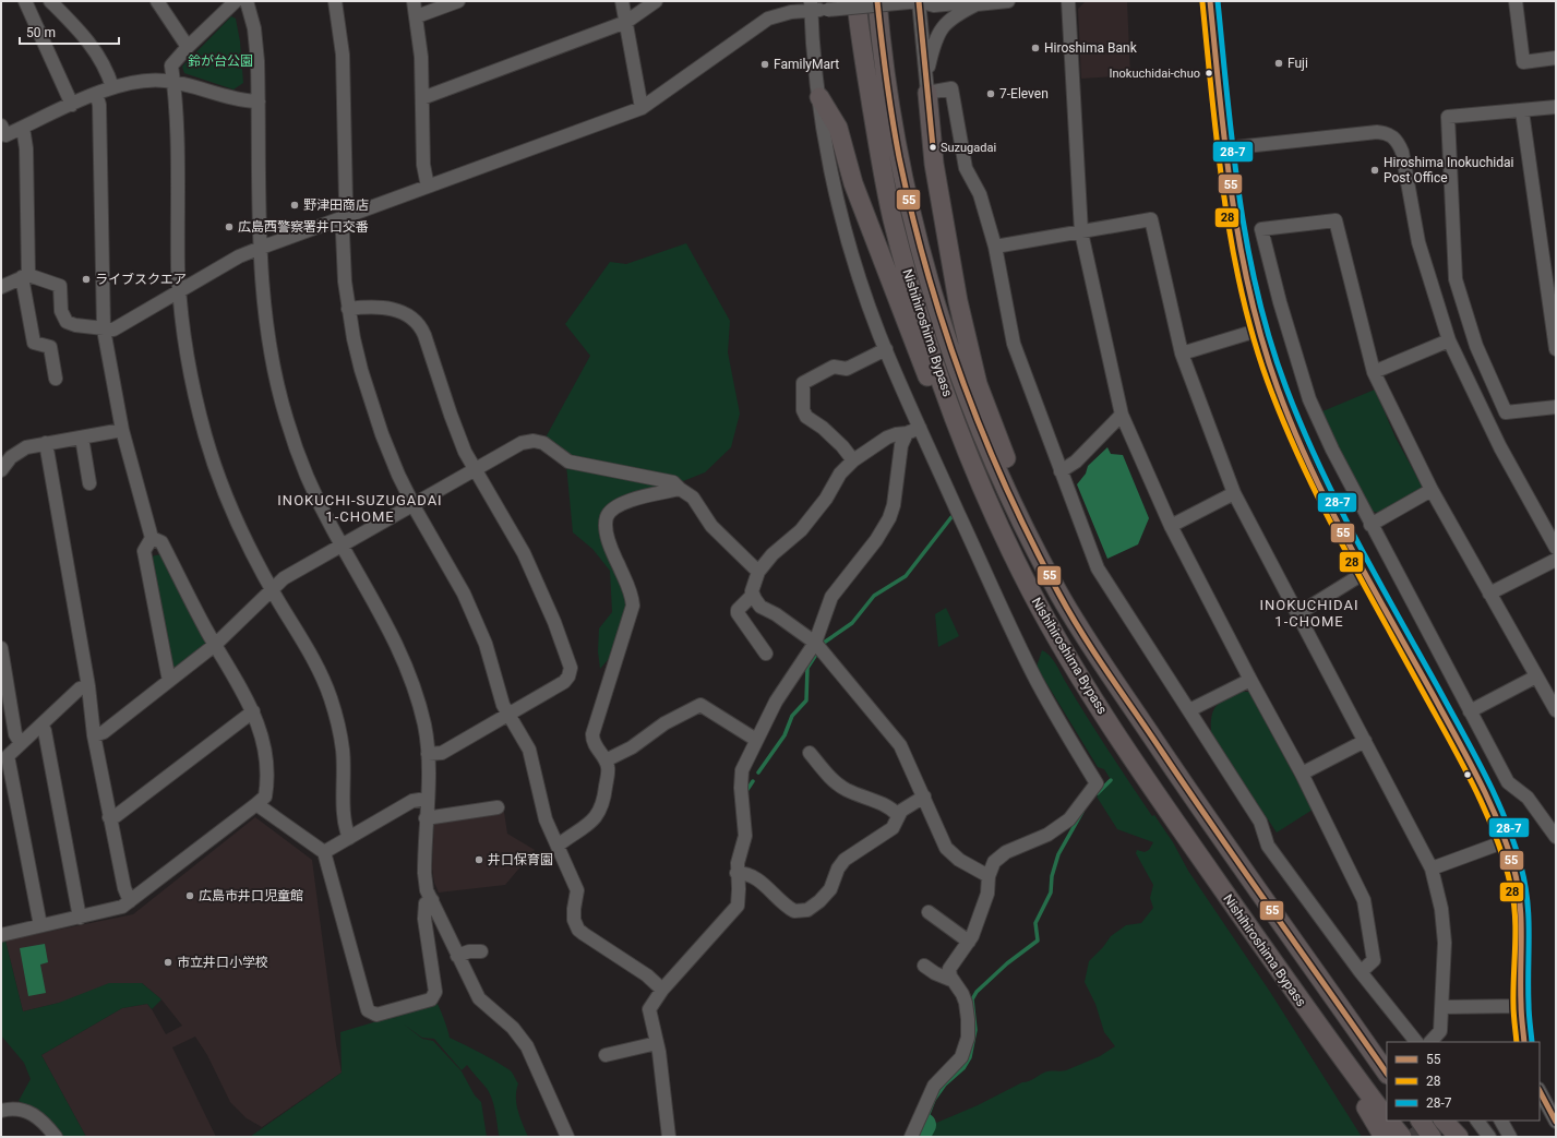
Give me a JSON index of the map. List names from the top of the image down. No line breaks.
{"streets":{"highway":["Nishihiroshima Bypass"]},"districts":["INOKUCHI-SUZUGADAI 1-CHOME","INOKUCHIDAI 1-CHOME"],"parks":["鈴が台公園"],"places":["Hiroshima Bank","Fuji","FamilyMart","Inokuchidai-chuo","7-Eleven","Suzugadai","Hiroshima Inokuchidai Post Office","野津田商店","広島西警察署井口交番","ライブスクエア","井口保育園","広島市井口児童館","市立井口小学校"],"lines":["transit line 55","transit line 28-7","transit line 28"],"legend":["55","28","28-7"],"scale_bar":"50 m"}
